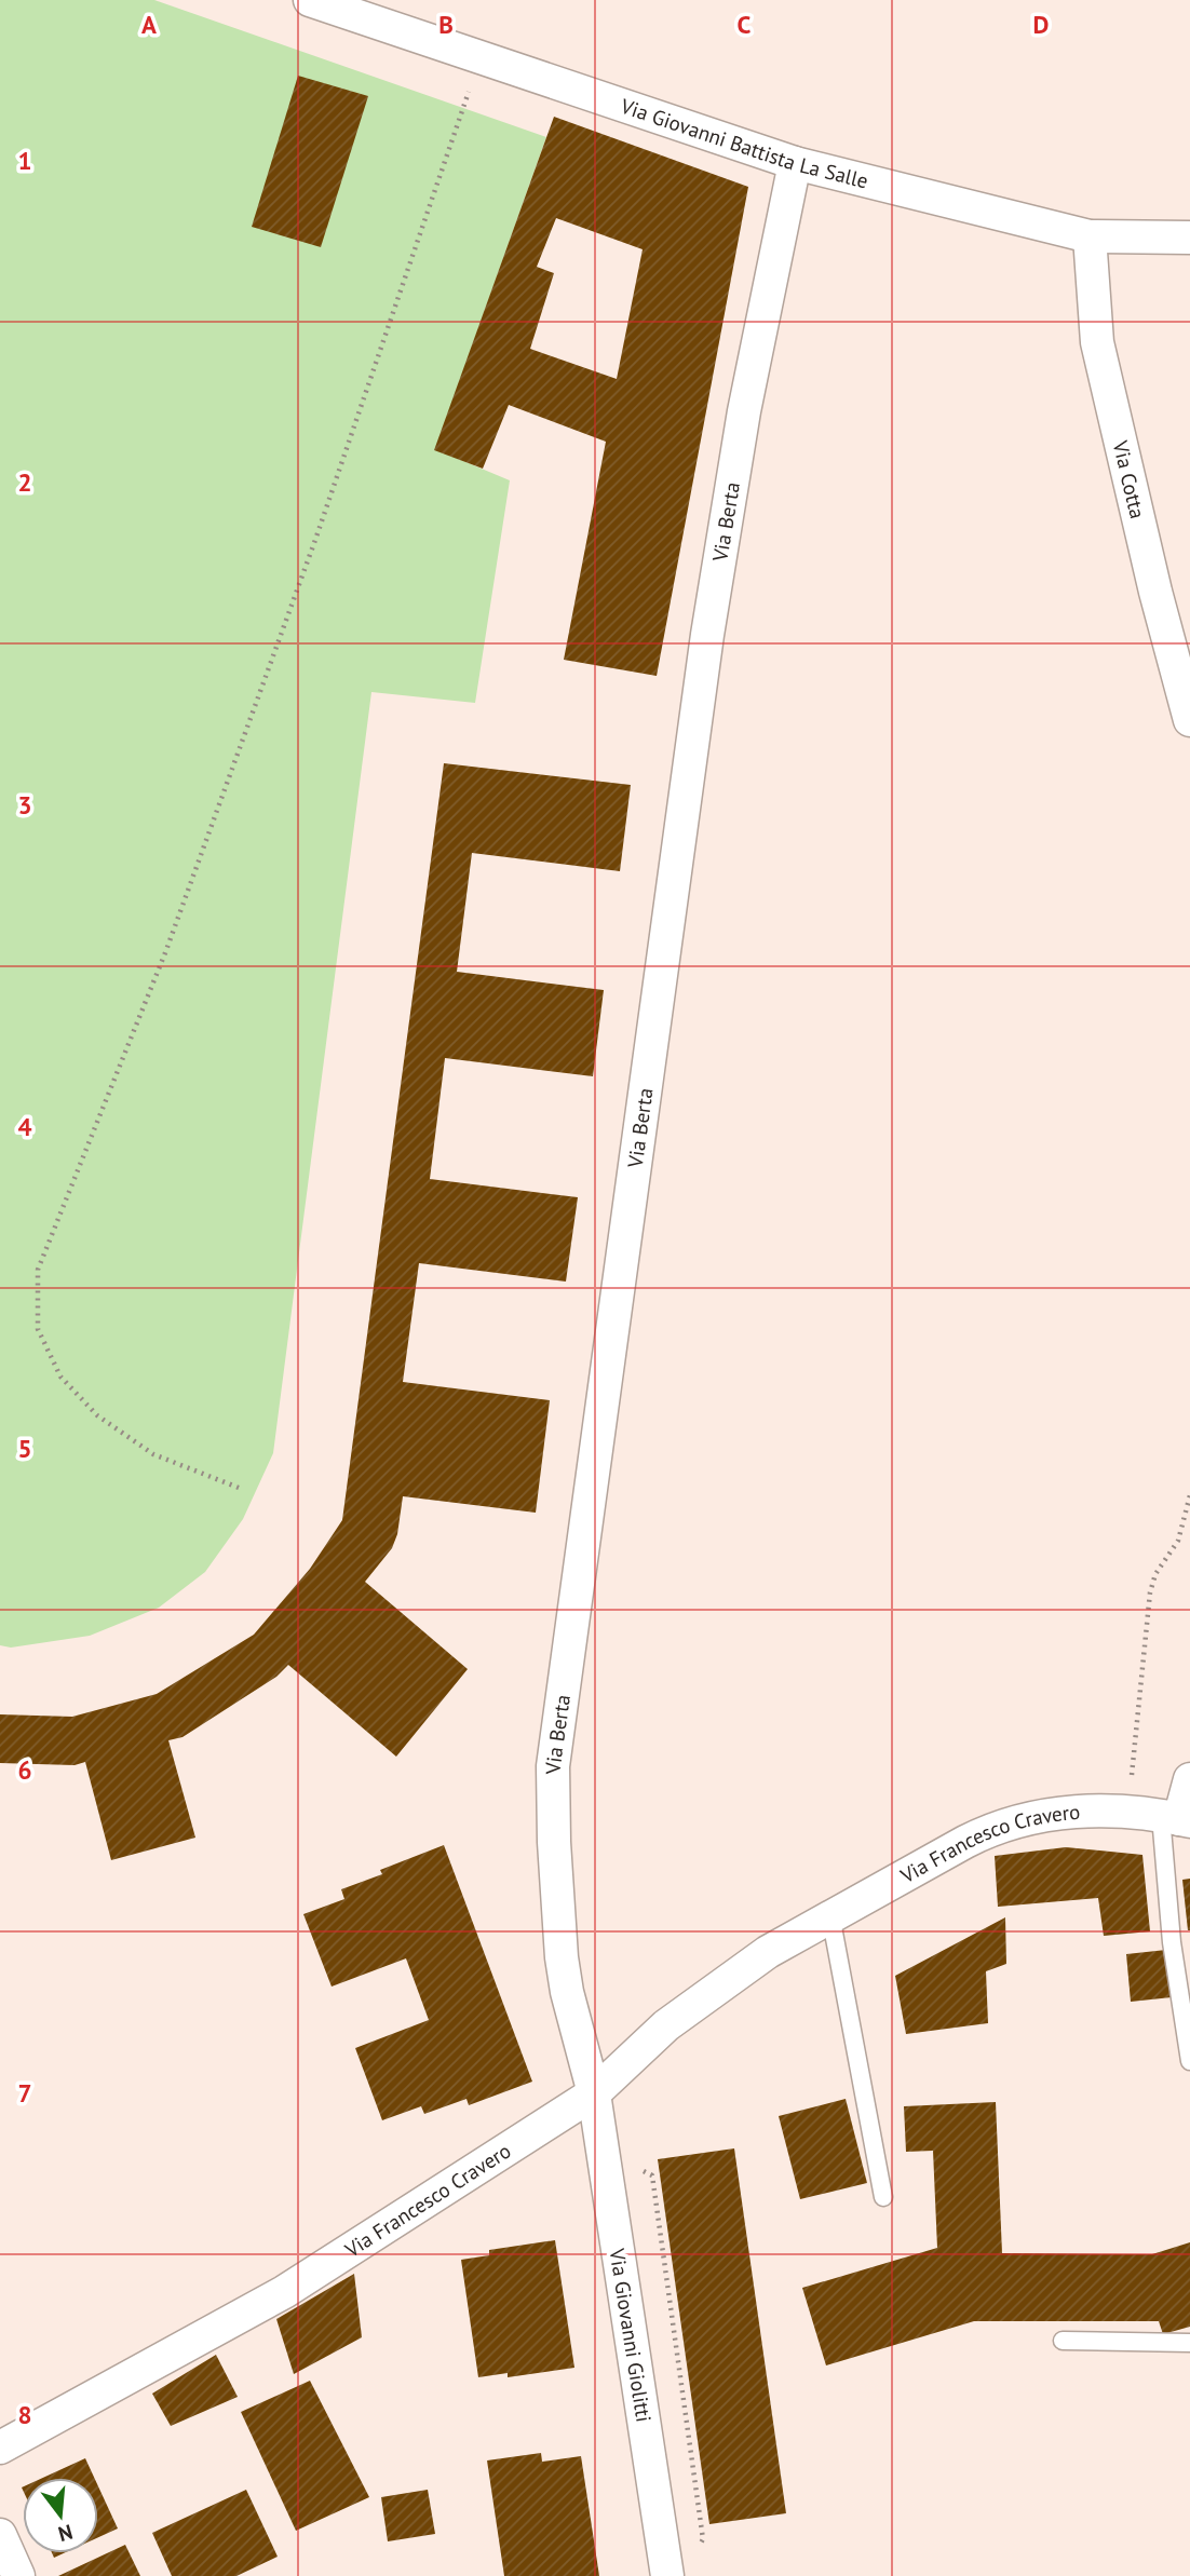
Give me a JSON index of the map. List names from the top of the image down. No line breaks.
{"streets":{"street":["Via Giovanni Battista La Salle","Via Cotta","Via Berta","Via Francesco Cravero","Via Giovanni Giolitti"]},"crossings":[["Via Giovanni Battista La Salle","Via Cotta"],["Via Giovanni Battista La Salle","Via Berta"],["Via Berta","Via Francesco Cravero"],["Via Berta","Via Giovanni Giolitti"],["Via Francesco Cravero","Via Giovanni Giolitti"]],"north":"bottom","grid":{"columns":["A","B","C","D"],"rows":["1","2","3","4","5","6","7","8"]}}
